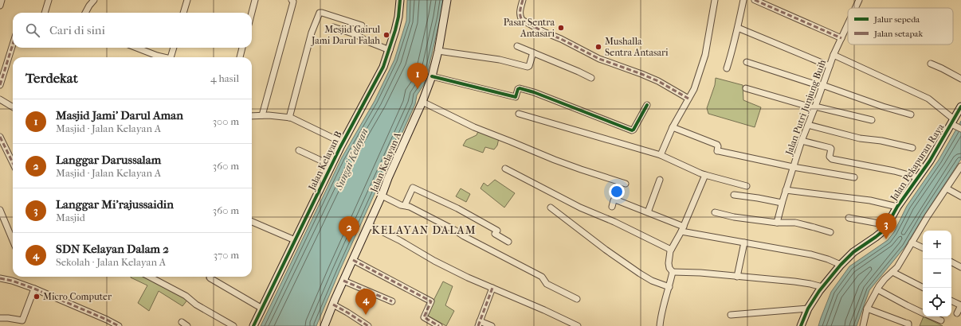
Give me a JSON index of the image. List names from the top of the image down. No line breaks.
{"streets":{"street":["Jalan Putri Junjung Buih","Jalan Kelayan B","Jalan Kelayan A","Jalan Pekapuran Raya"]},"districts":["KELAYAN DALAM"],"water":["Sungai Kelayan"],"places":["Pasar Sentra Antasari","Mesjid Gairul Jami Darul Falah","Mushalla Sentra Antasari","Micro Computer"],"legend":["Jalur sepeda","Jalan setapak"],"page":{"search":"Cari di sini","heading":["Terdekat","4 hasil"],"pins":["1","3","2","4"],"list":[{"mark":"1","name":"Masjid Jami' Darul Aman","note":"Masjid · Jalan Kelayan A","value":"300 m"},{"mark":"2","name":"Langgar Darussalam","note":"Masjid · Jalan Kelayan A","value":"360 m"},{"mark":"3","name":"Langgar Mi'rajussaidin","note":"Masjid","value":"360 m"},{"mark":"4","name":"SDN Kelayan Dalam 2","note":"Sekolah · Jalan Kelayan A","value":"370 m"}],"map_buttons":["+","−"]}}
